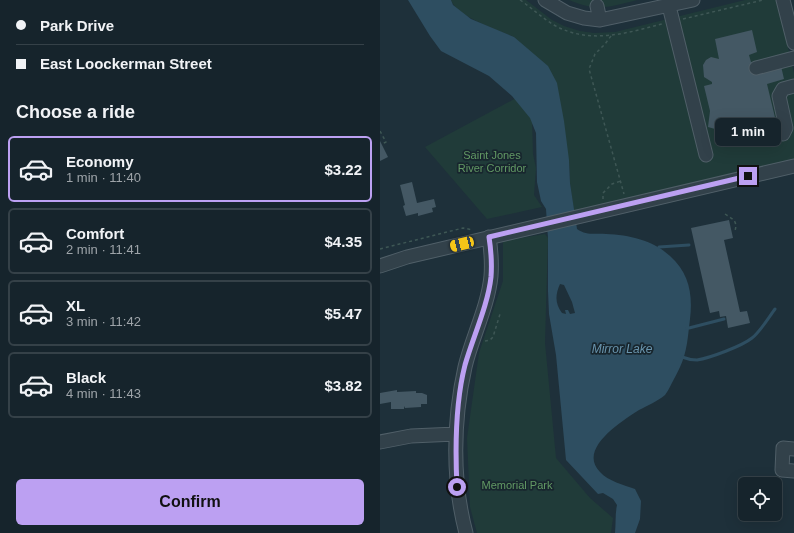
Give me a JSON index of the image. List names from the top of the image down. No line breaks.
{"water":["Mirror Lake"],"parks":["Saint Jones River Corridor","Memorial Park"],"page":{"banner":["Park Drive","East Loockerman Street"],"heading":"Choose a ride","bubble":"1 min","list":[{"name":"Economy","note":"1 min · 11:40","value":"$3.22"},{"name":"Comfort","note":"2 min · 11:41","value":"$4.35"},{"name":"XL","note":"3 min · 11:42","value":"$5.47"},{"name":"Black","note":"4 min · 11:43","value":"$3.82"}],"buttons":"Confirm"}}
